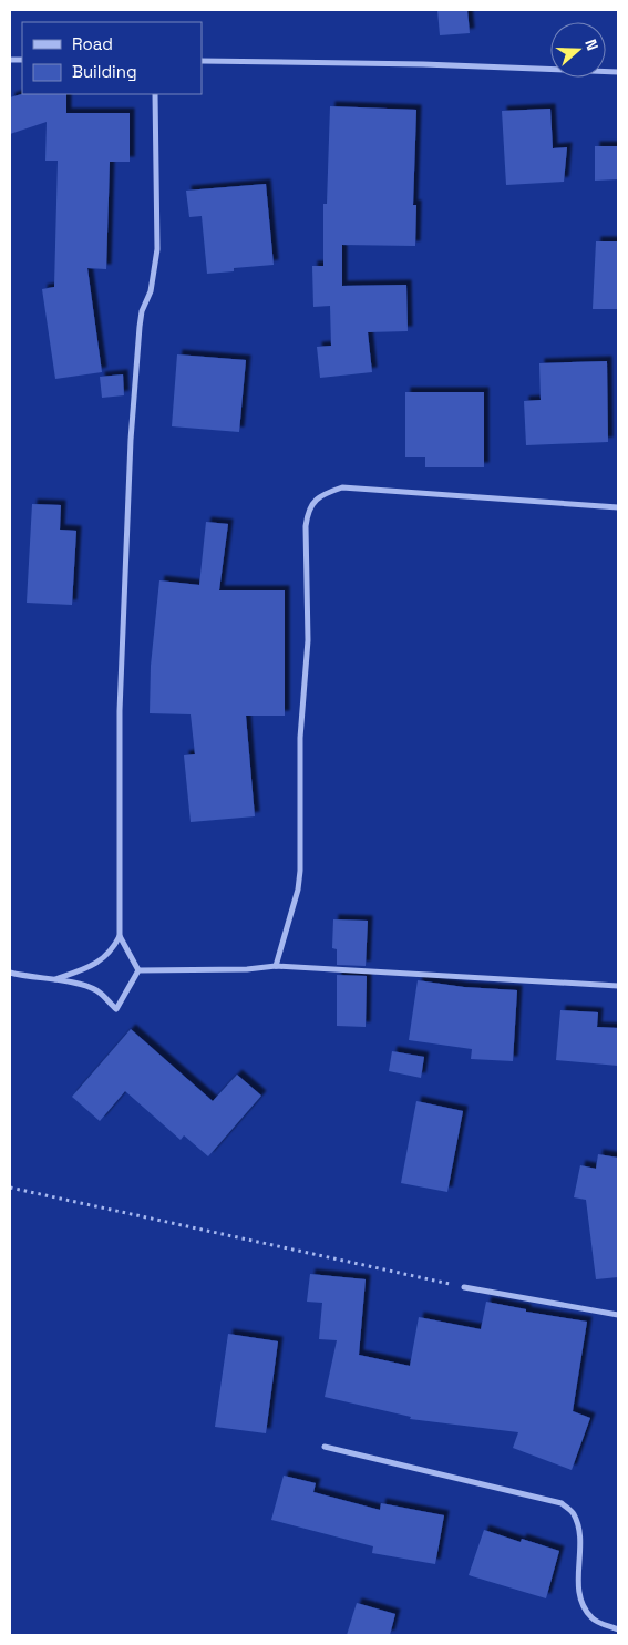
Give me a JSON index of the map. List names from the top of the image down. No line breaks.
{"legend":["Road","Building"],"north":"right"}
